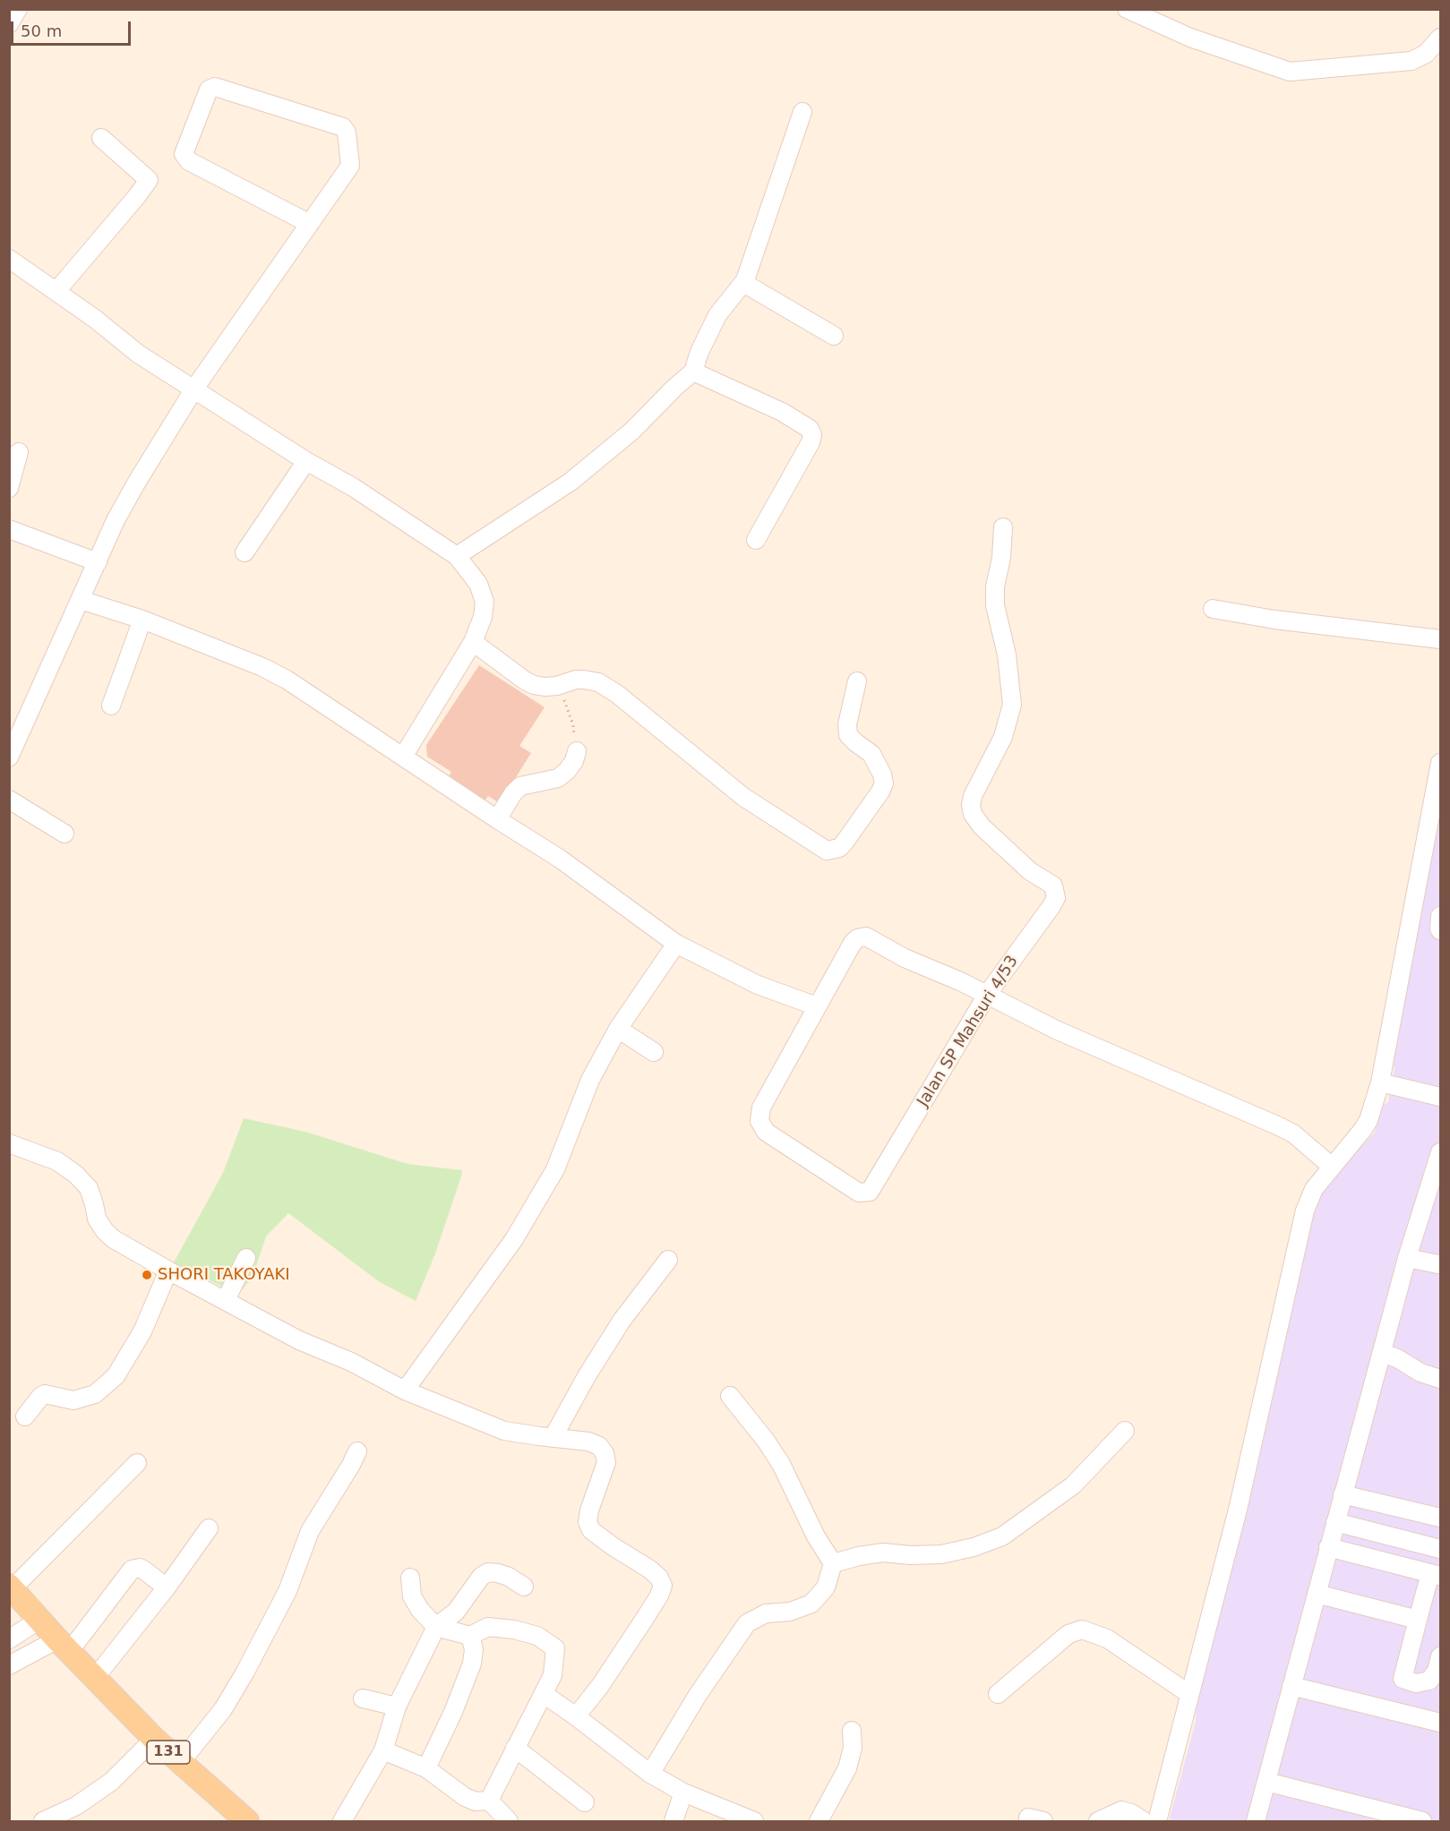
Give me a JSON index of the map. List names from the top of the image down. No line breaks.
{"streets":{"main road":["131"],"street":["Jalan SP Mahsuri 4/53"]},"places":["SHORI TAKOYAKI"],"scale_bar":"50 m"}
